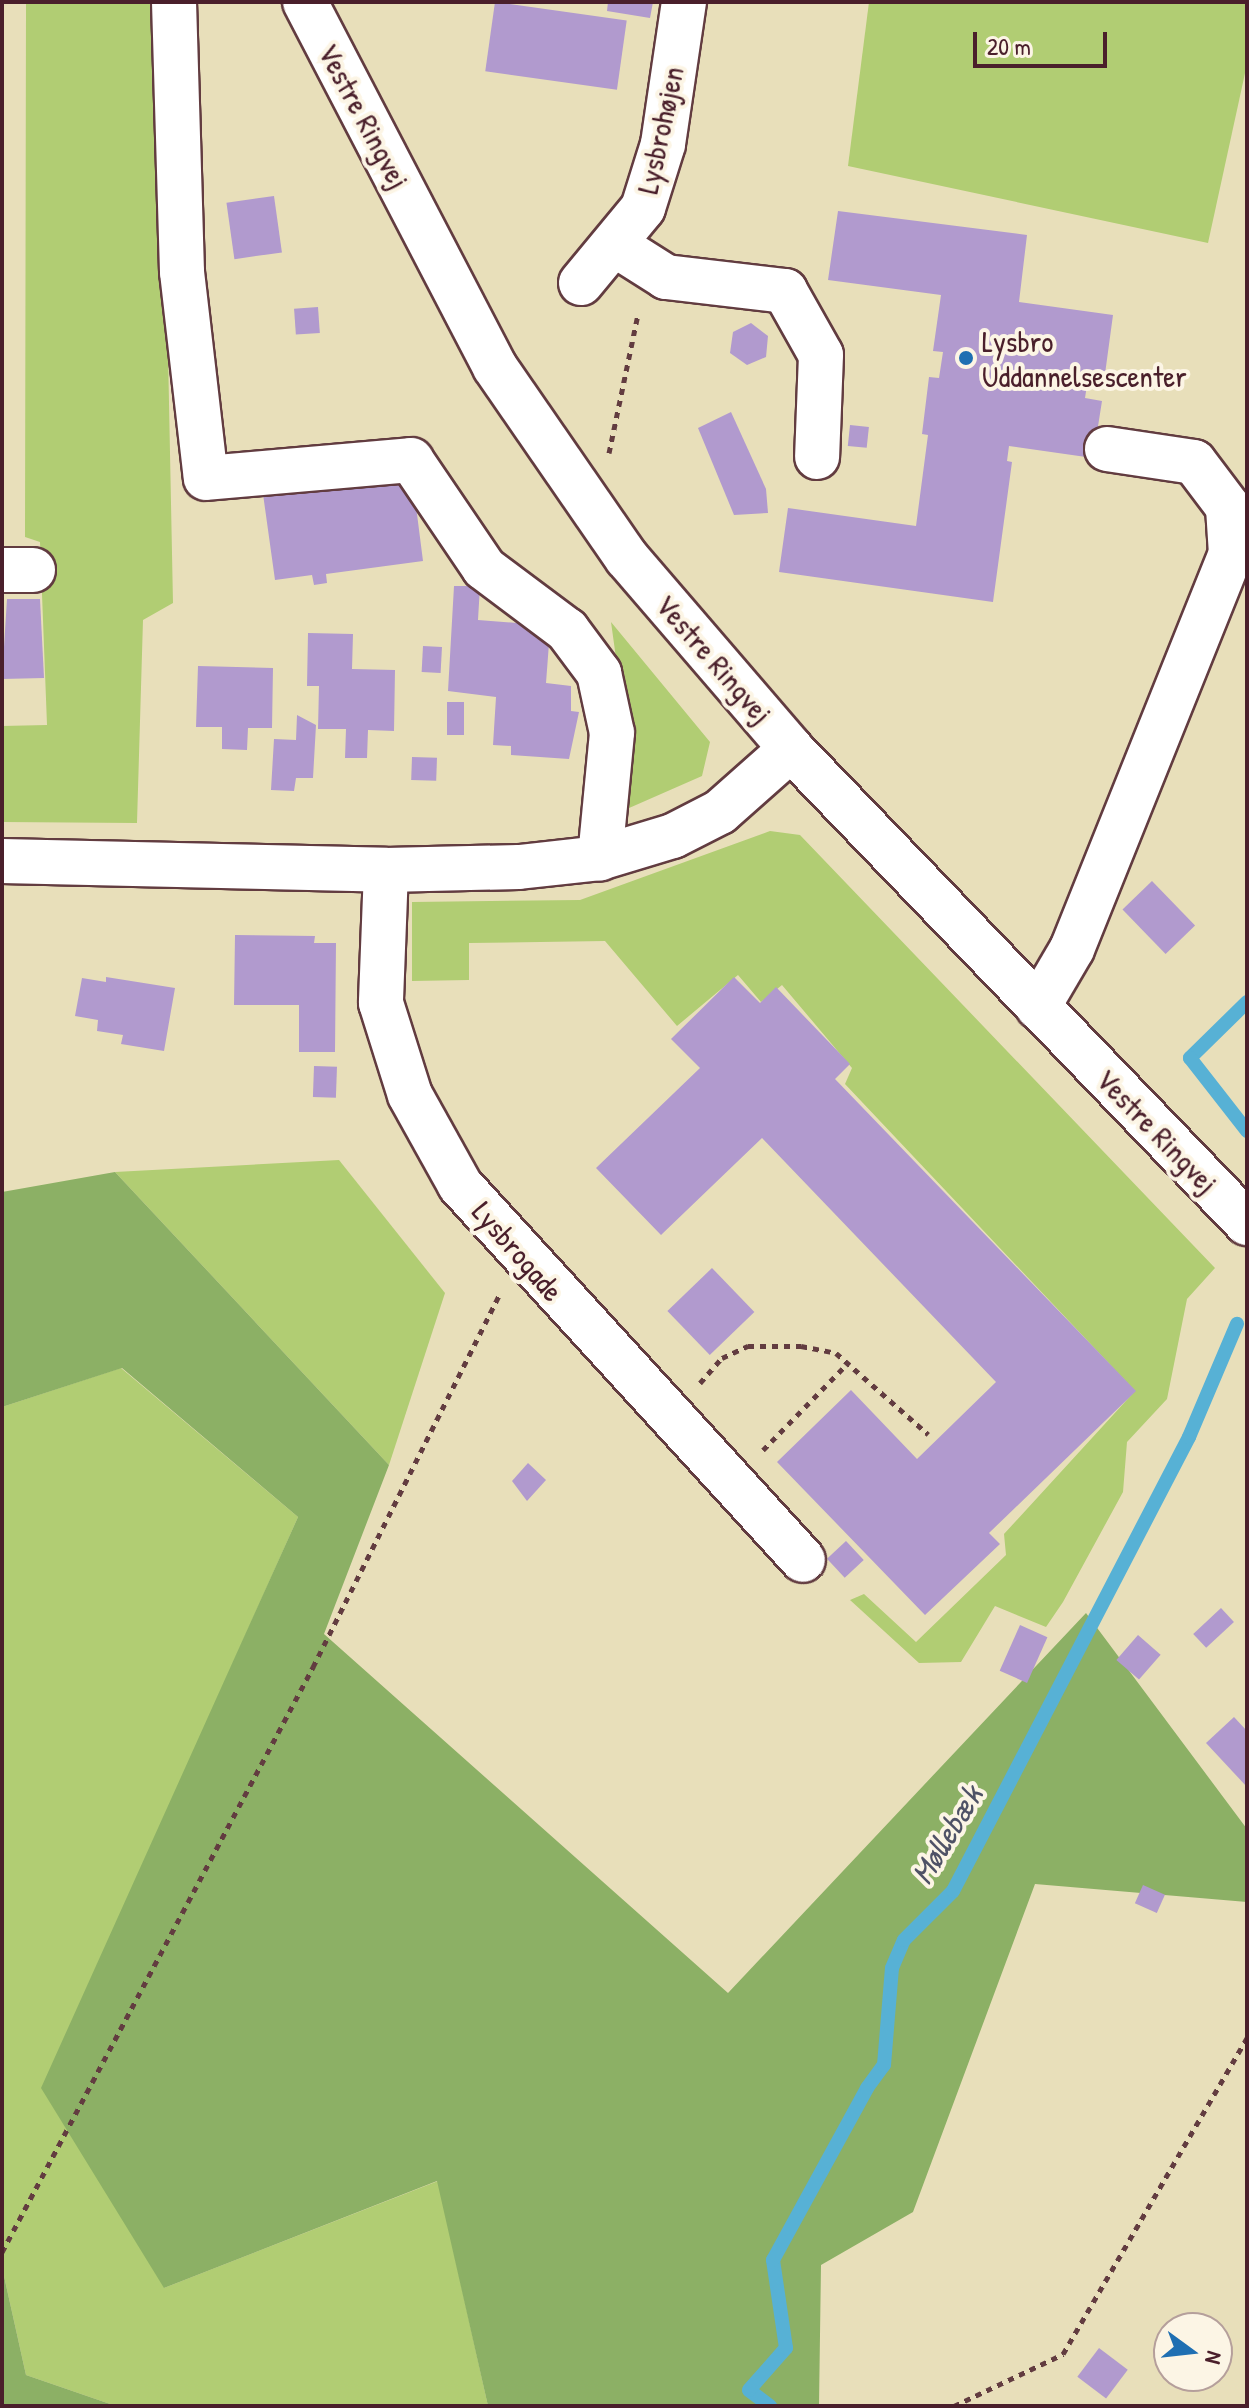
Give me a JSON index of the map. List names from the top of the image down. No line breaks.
{"streets":{"street":["Vestre Ringvej","Lysbrohøjen","Lysbrogade"]},"water":["Møllebæk"],"places":["Lysbro Uddannelsescenter"],"scale_bar":"20 m","north":"right"}
